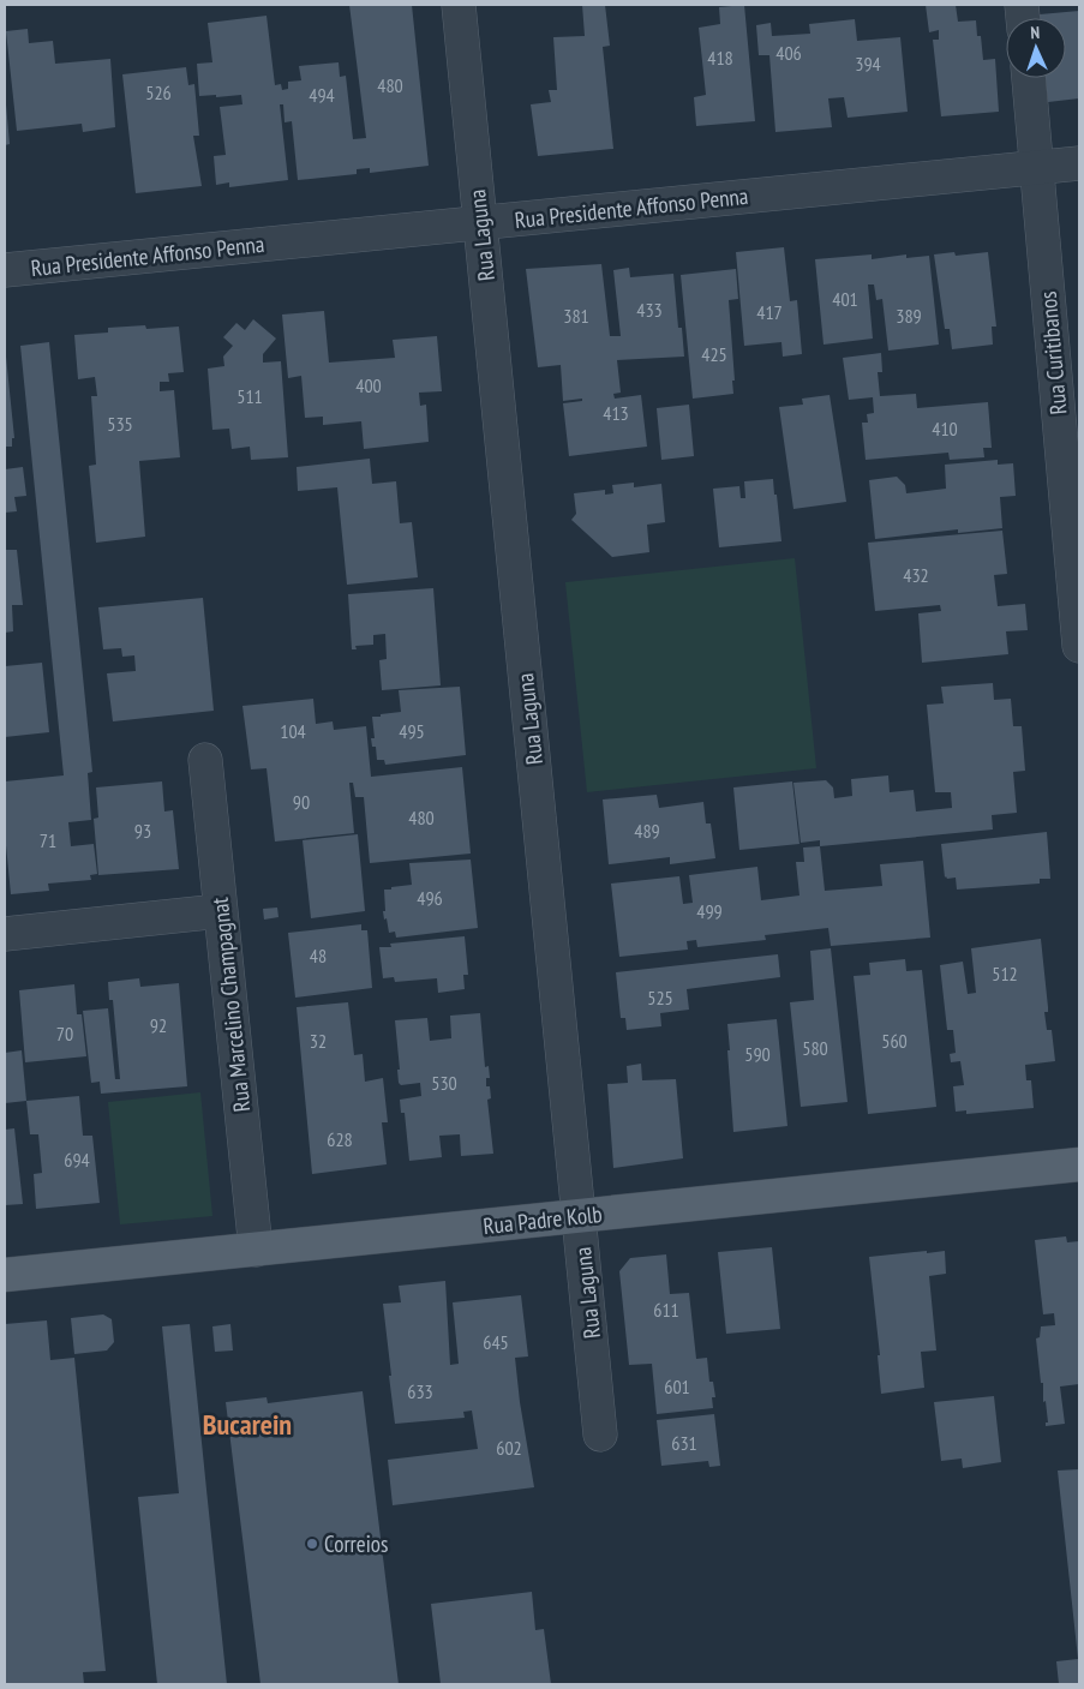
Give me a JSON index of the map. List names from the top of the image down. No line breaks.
{"streets":{"main road":["Rua Padre Kolb"],"street":["Rua Presidente Affonso Penna","Rua Laguna","Rua Curitibanos","Rua Marcelino Champagnat"]},"crossings":[["Rua Presidente Affonso Penna","Rua Laguna"],["Rua Presidente Affonso Penna","Rua Curitibanos"],["Rua Laguna","Rua Padre Kolb"],["Rua Marcelino Champagnat","Rua Padre Kolb"]],"districts":["Bucarein"],"places":["Correios"],"house_numbers":["406","418","394","480","526","494","401","433","417","381","389","425","400","511","413","535","410","432","104","495","90","480","93","489","71","496","499","48","512","525","92","70","32","560","580","590","530","628","694","611","645","601","633","631","602"],"north":"top"}
